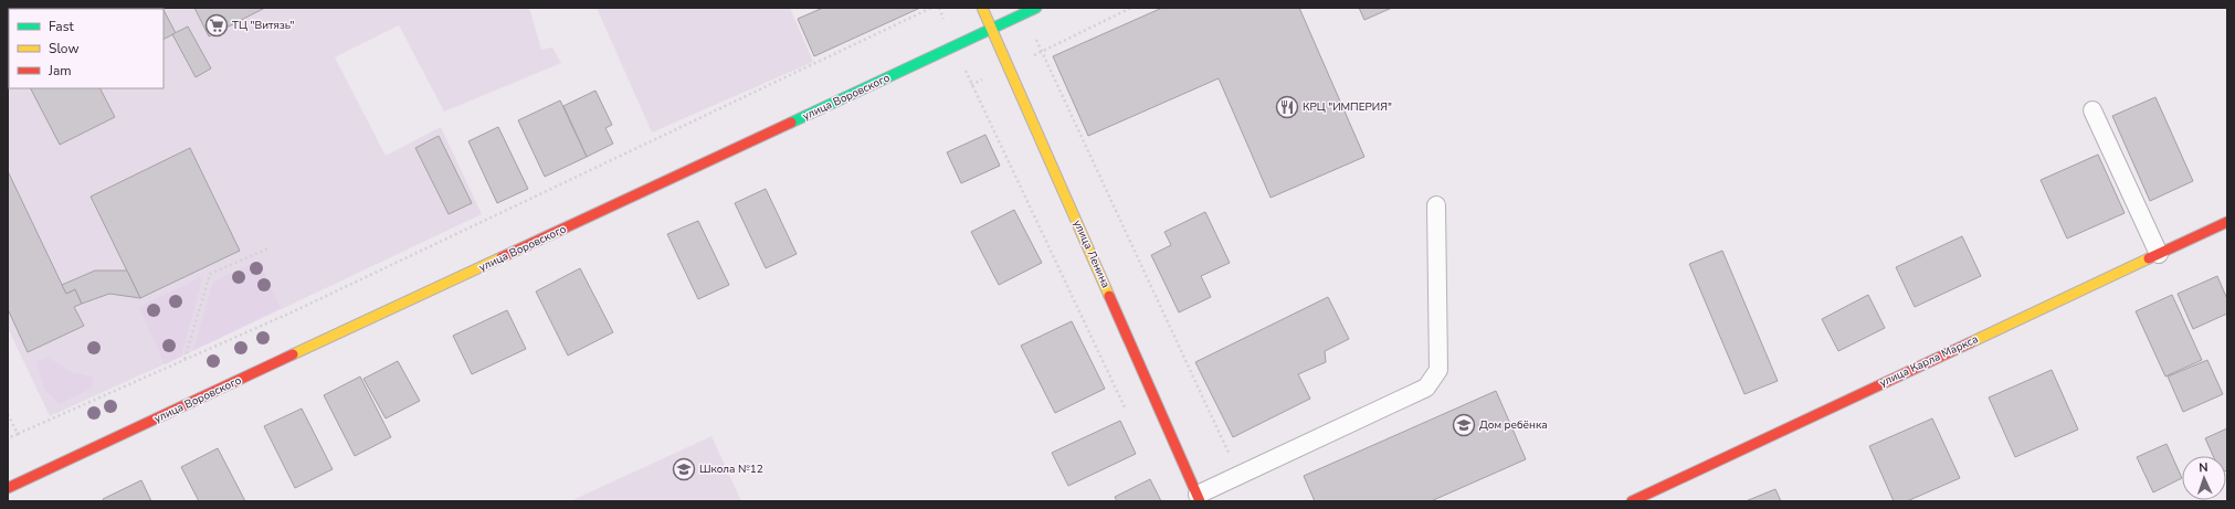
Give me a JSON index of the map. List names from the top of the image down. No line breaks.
{"streets":{"street":["улица Воровского","улица Ленина","улица Карла Маркса"]},"crossings":[["улица Воровского","улица Ленина"]],"places":{"supermarket":["ТЦ \"Витязь\""],"restaurant":["КРЦ \"ИМПЕРИЯ\""],"school or university":["Дом ребёнка","Школа №12"]},"legend":["Fast","Slow","Jam"],"north":"top"}
